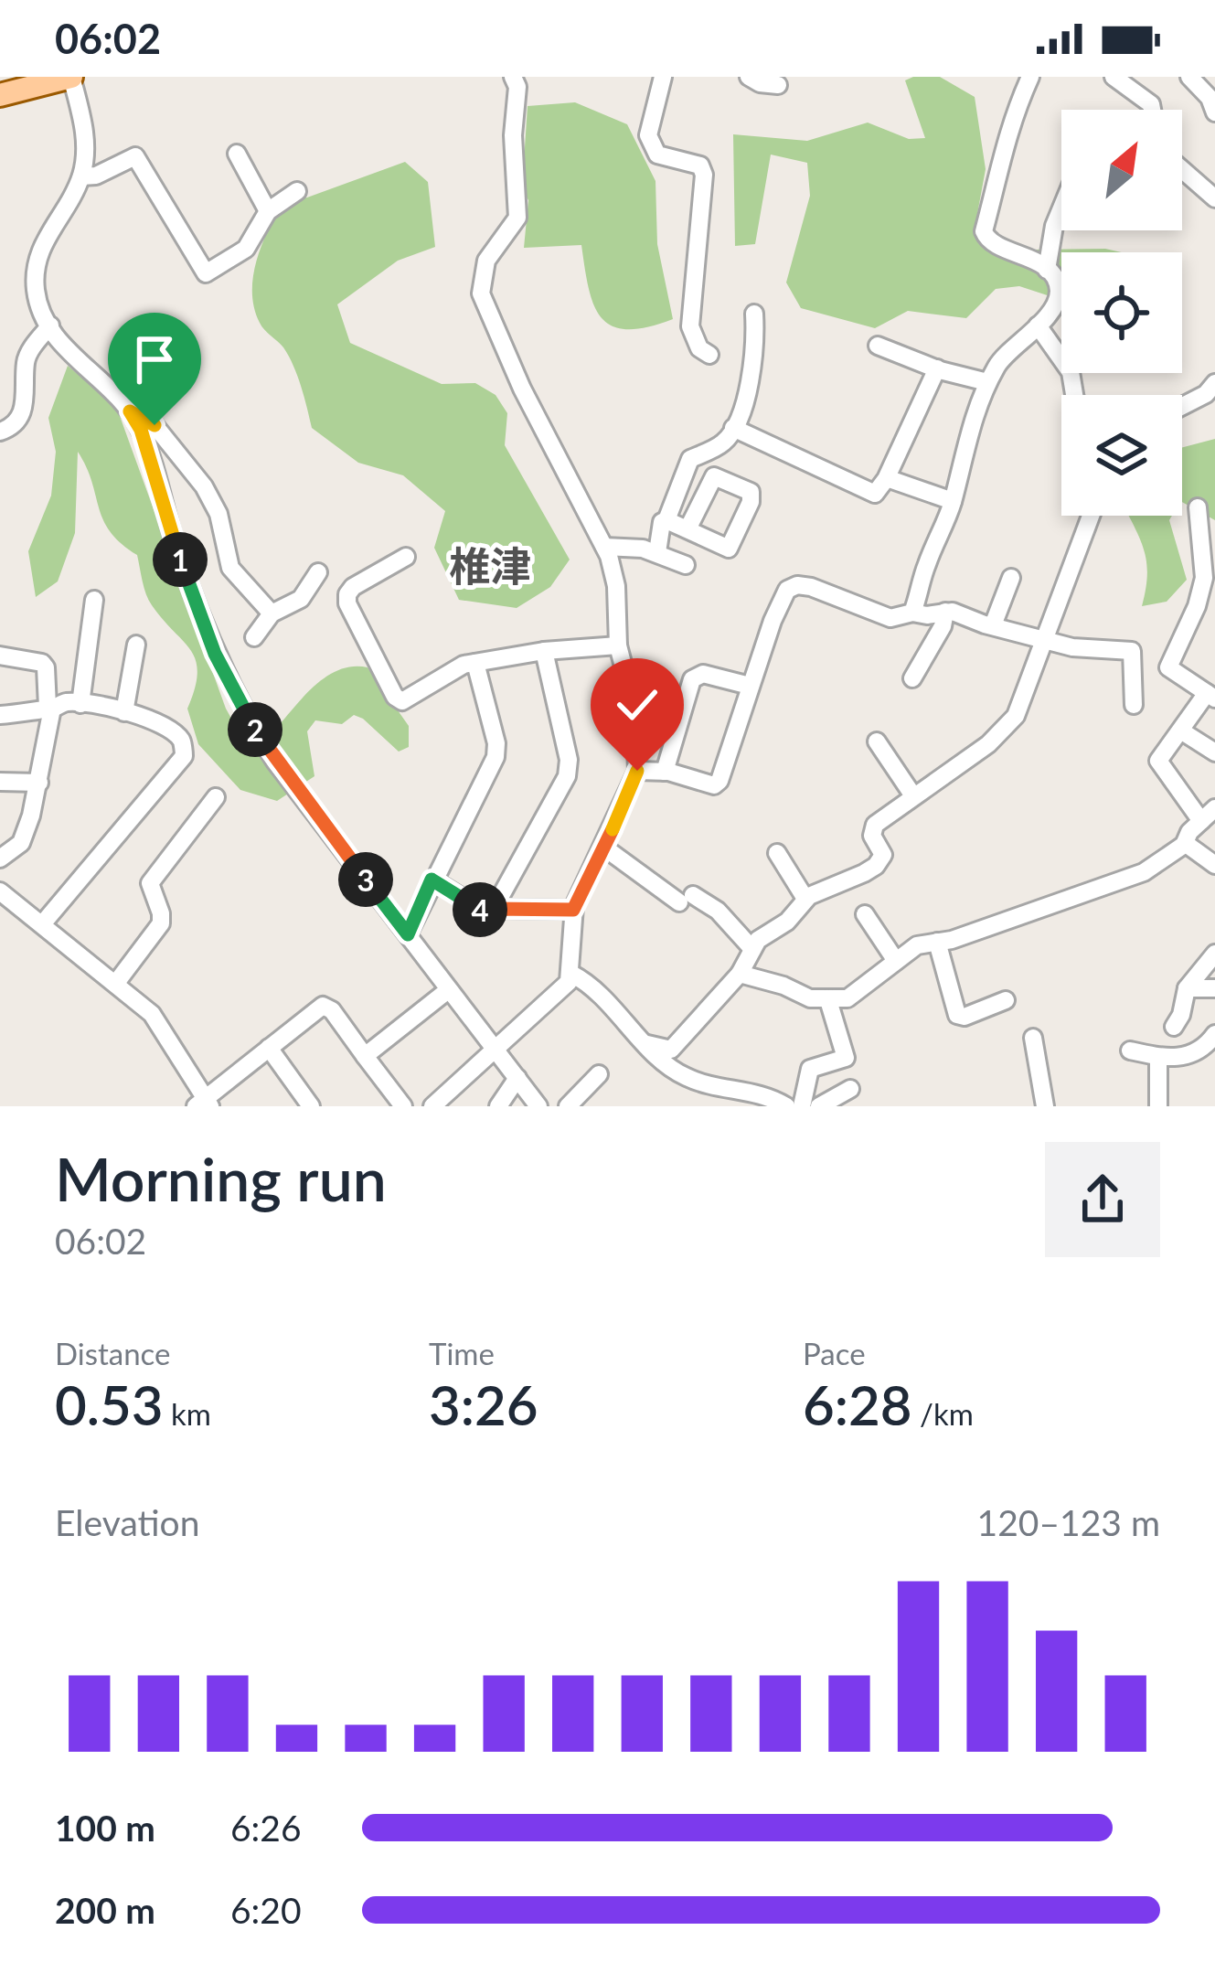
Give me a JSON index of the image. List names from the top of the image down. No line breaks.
{"districts":["椎津"],"north":"top right","page":{"status":"06:02","pins":["1","2","3","4"],"heading":["Morning run","06:02"],"stats":[["Distance","0.53 km"],["Time","3:26"],["Pace","6:28 /km"]],"chart":["Elevation","120–123 m"],"list":[{"name":"100 m","note":"6:26"},{"name":"200 m","note":"6:20"}]}}
